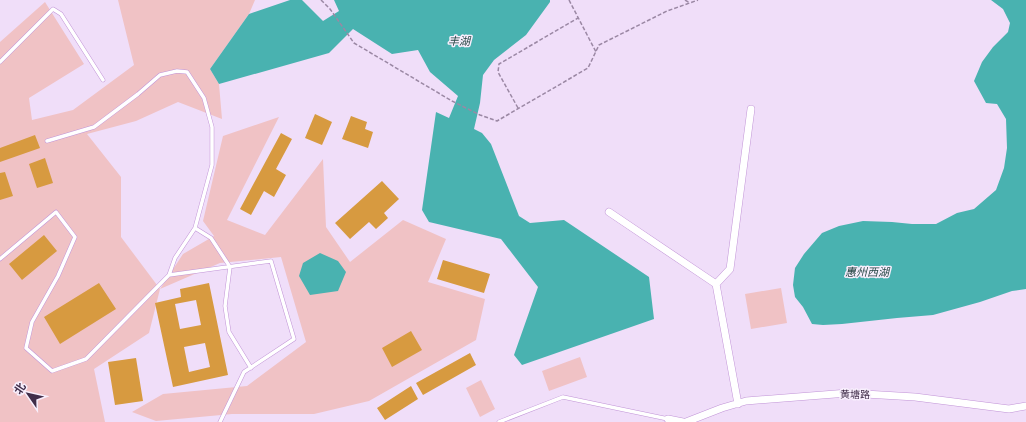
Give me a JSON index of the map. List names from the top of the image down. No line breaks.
{"streets":{"street":["黄塘路"]},"water":["丰湖","惠州西湖"],"north":"top left"}
